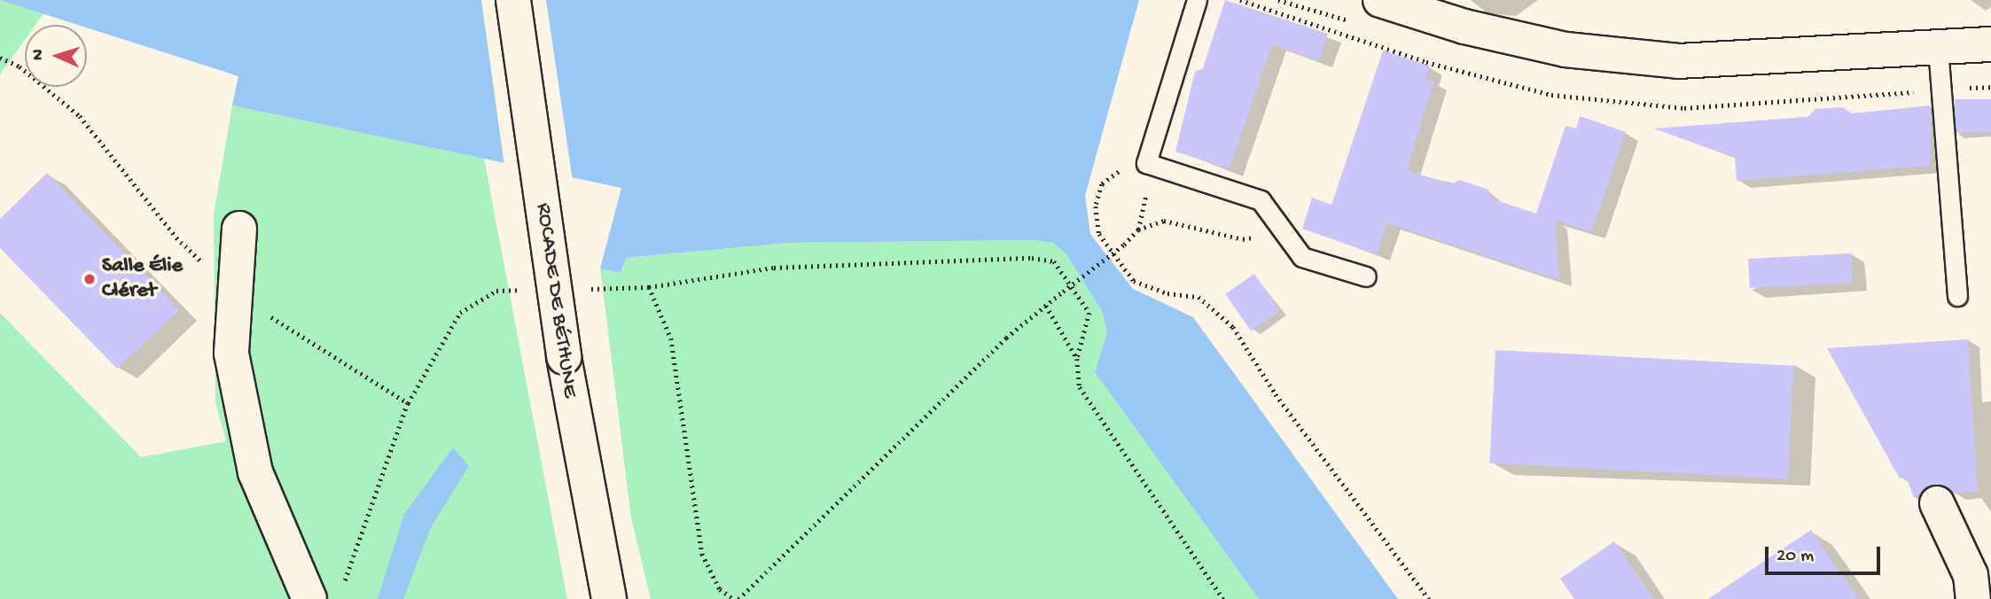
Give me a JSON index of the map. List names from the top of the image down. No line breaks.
{"streets":{"street":["ROCADE DE BÉTHUNE"]},"places":["Salle Élie Cléret"],"scale_bar":"20 m","north":"left"}
